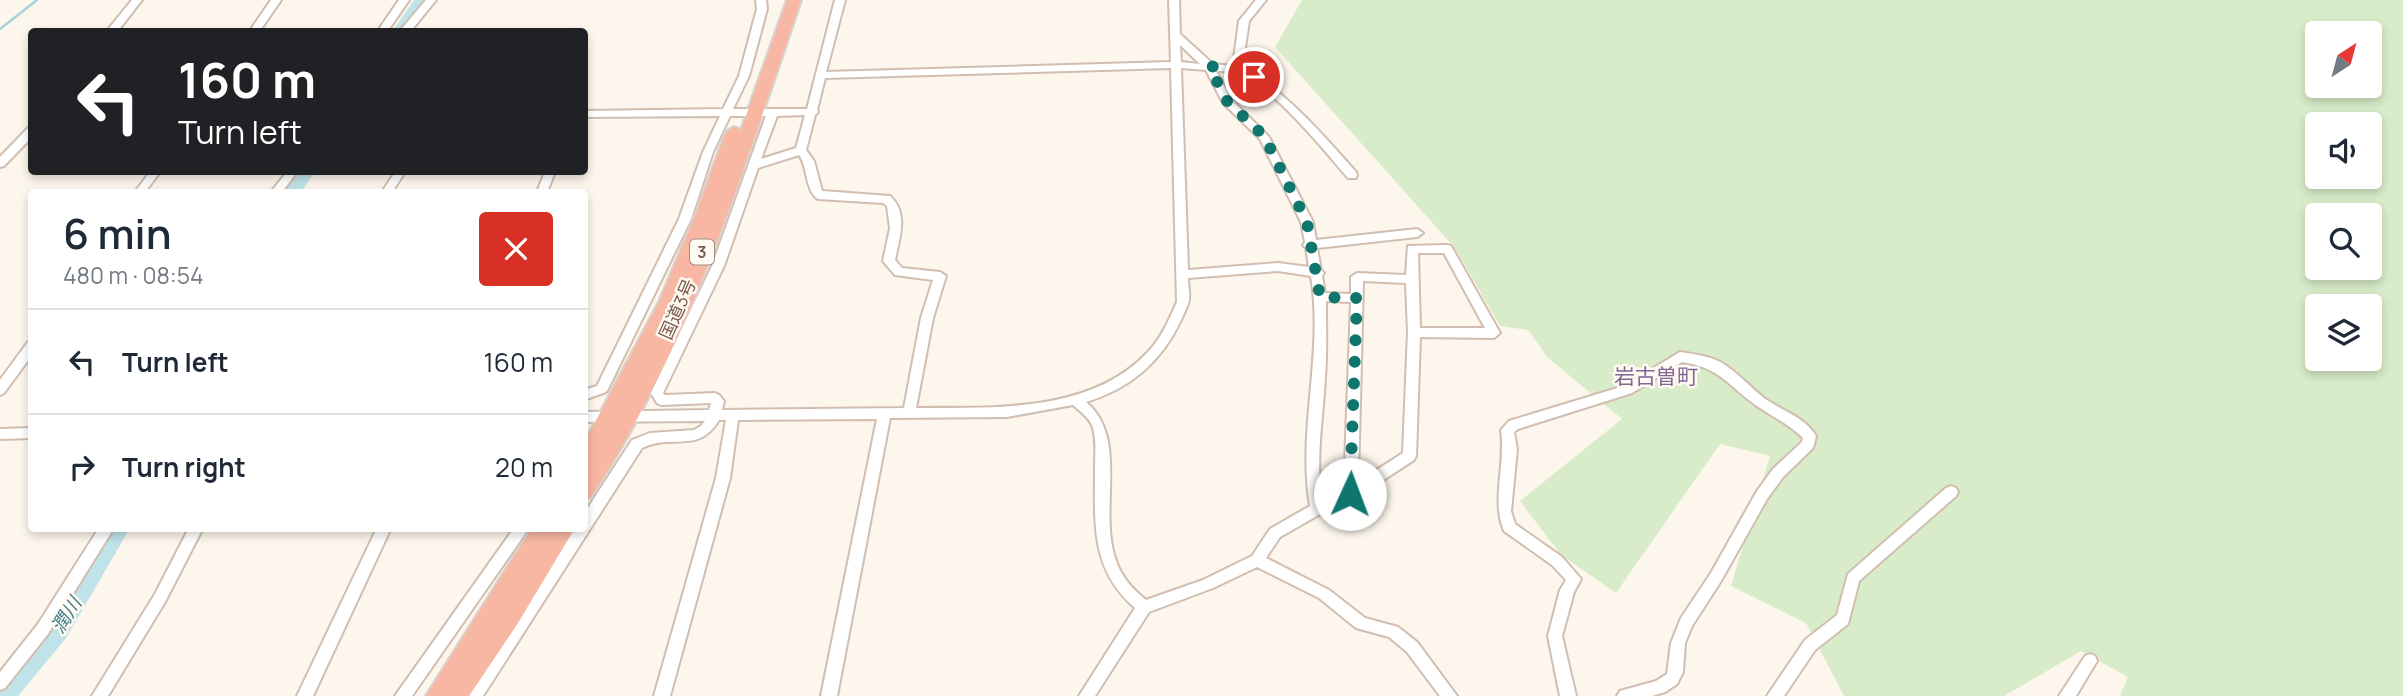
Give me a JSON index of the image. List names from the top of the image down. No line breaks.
{"streets":{"highway":["3","国道3号"]},"districts":["岩古曽町"],"water":["潤川"],"north":"top right","page":{"turn":["160 m","Turn left"],"heading":["6 min","480 m · 08:54"],"list":[{"name":"Turn left","value":"160 m"},{"name":"Turn right","value":"20 m"}]}}
